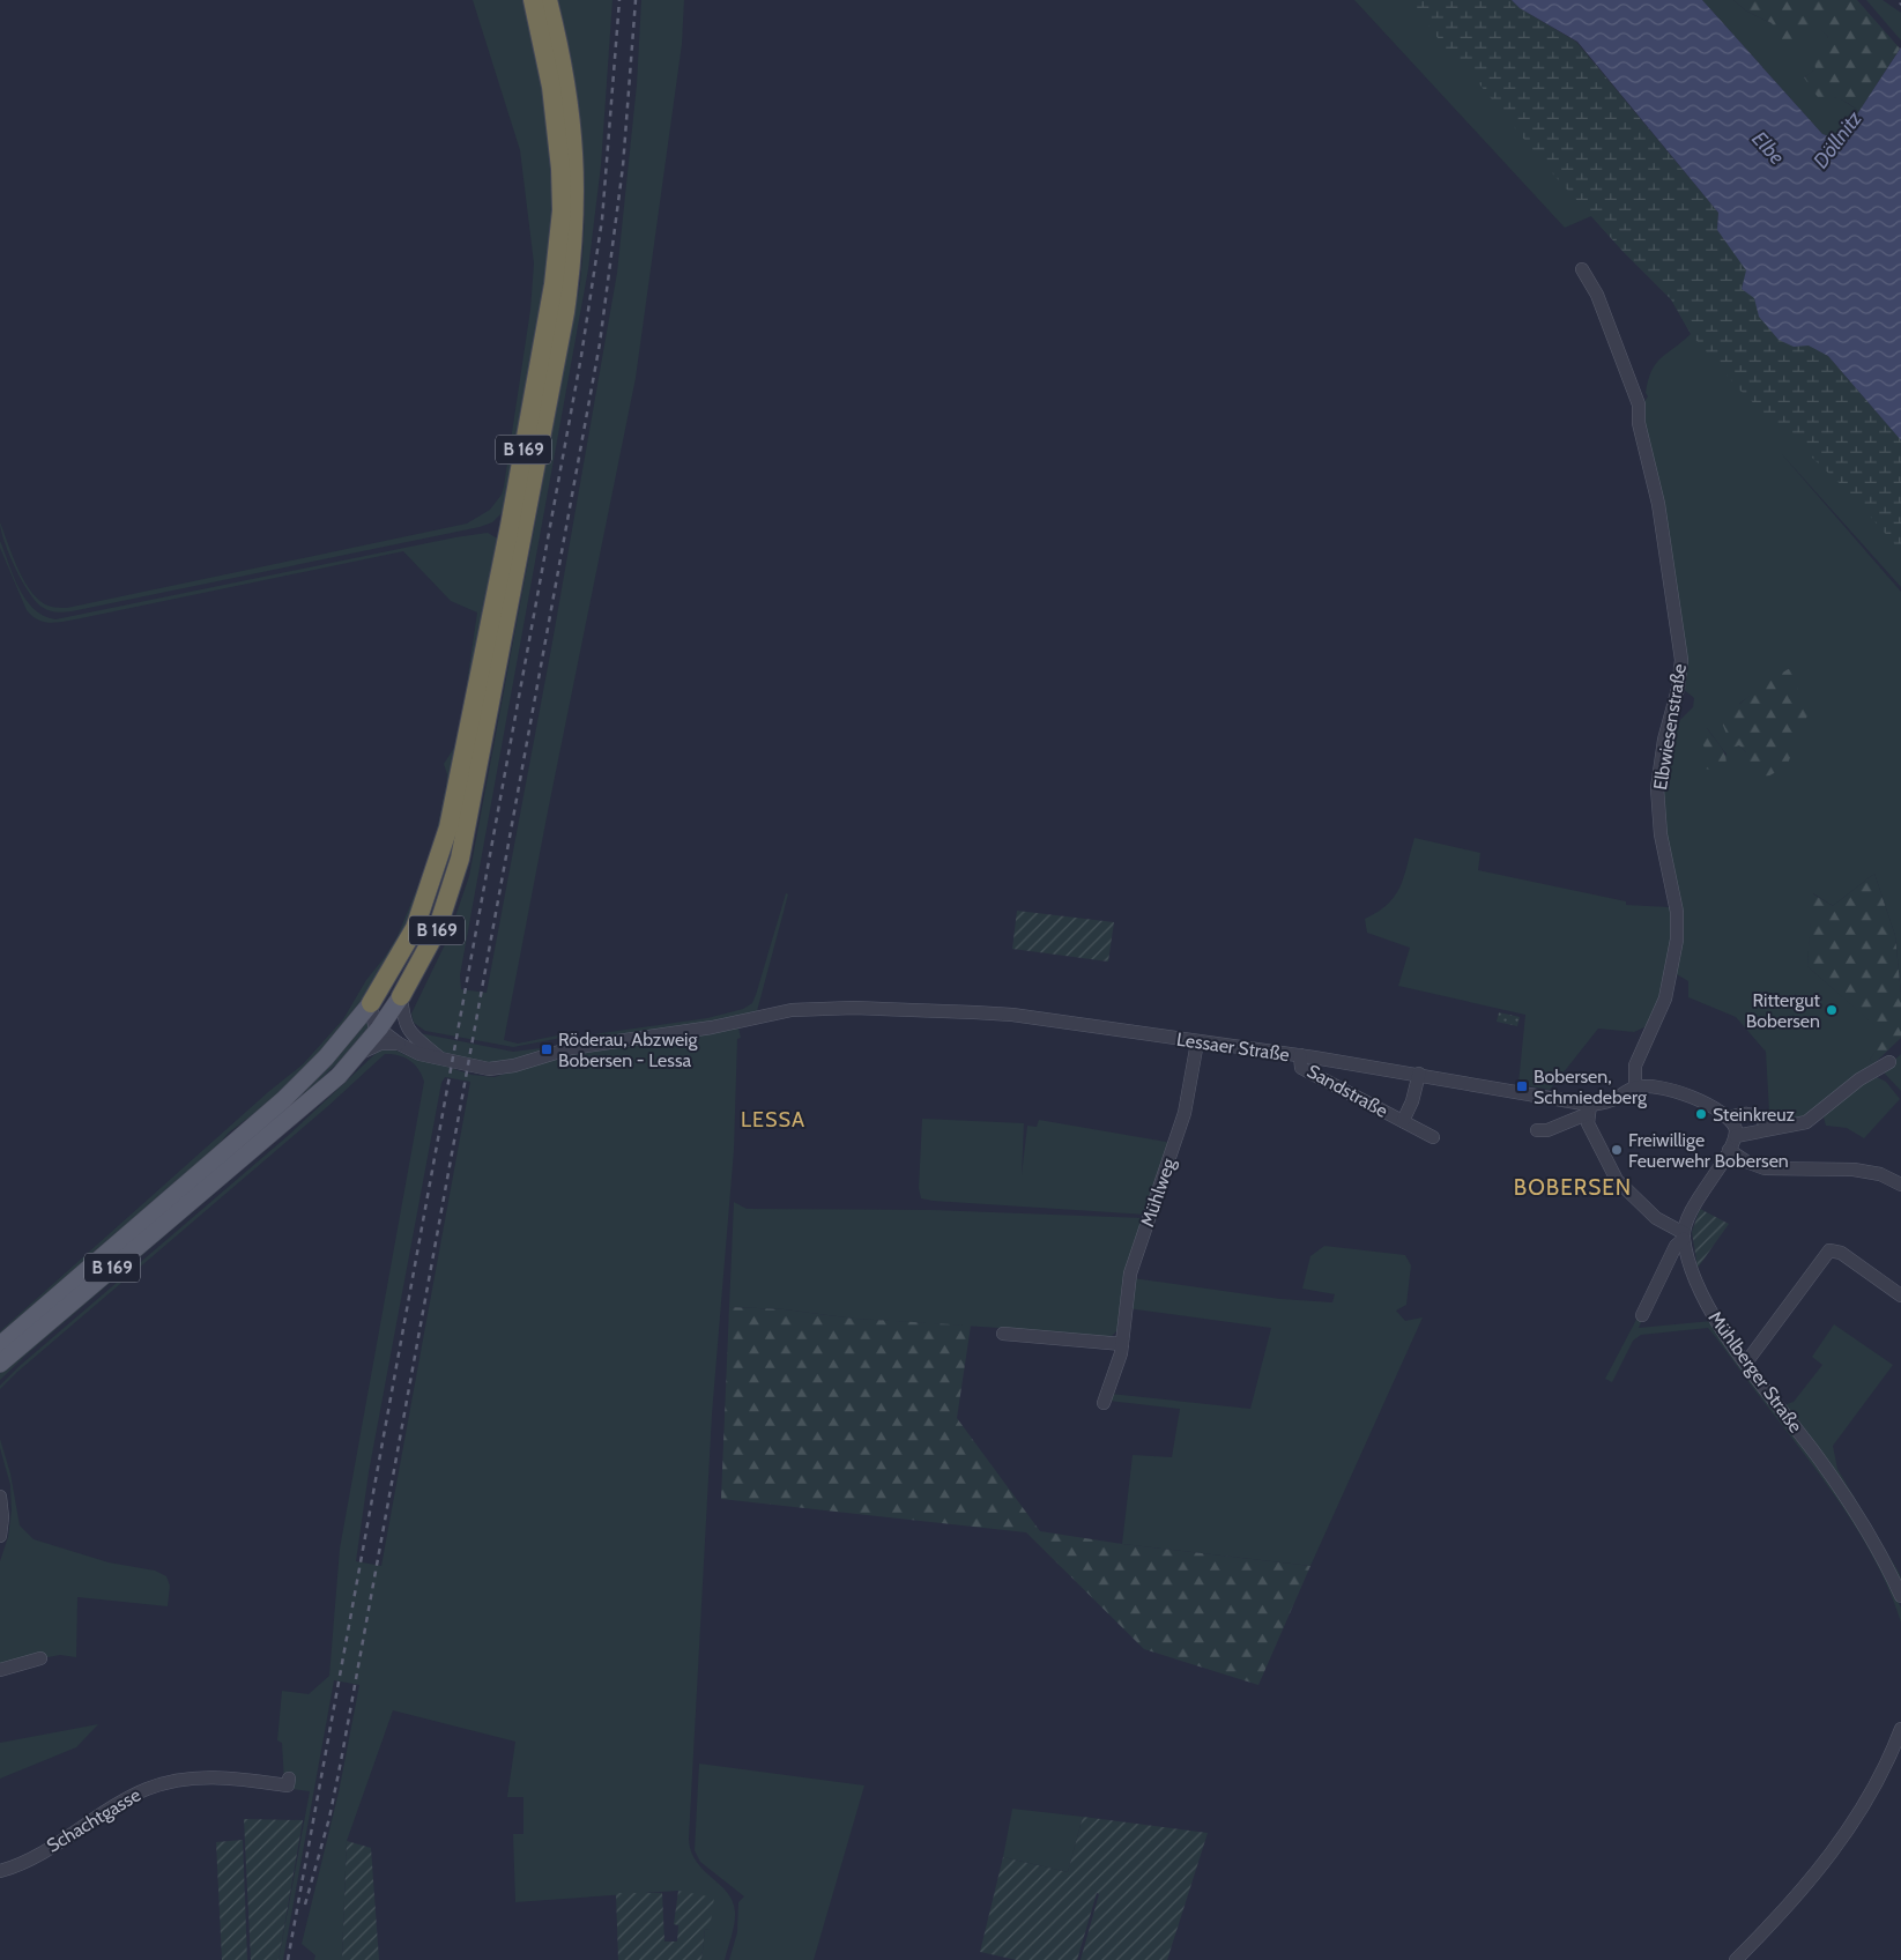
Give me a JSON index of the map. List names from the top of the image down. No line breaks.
{"streets":{"highway":["B 169"],"street":["Elbwiesenstraße","Lessaer Straße","Sandstraße","Mühlweg","Mühlberger Straße","Schachtgasse"]},"crossings":[["B 169","Lessaer Straße"],["Elbwiesenstraße","Lessaer Straße"],["Lessaer Straße","Sandstraße"],["Lessaer Straße","Mühlweg"]],"districts":["LESSA","BOBERSEN"],"water":["Döllnitz","Elbe"],"places":{"other":["Rittergut Bobersen","Steinkreuz","Freiwillige Feuerwehr Bobersen"],"transit":["Röderau, Abzweig Bobersen - Lessa","Bobersen, Schmiedeberg"]}}
